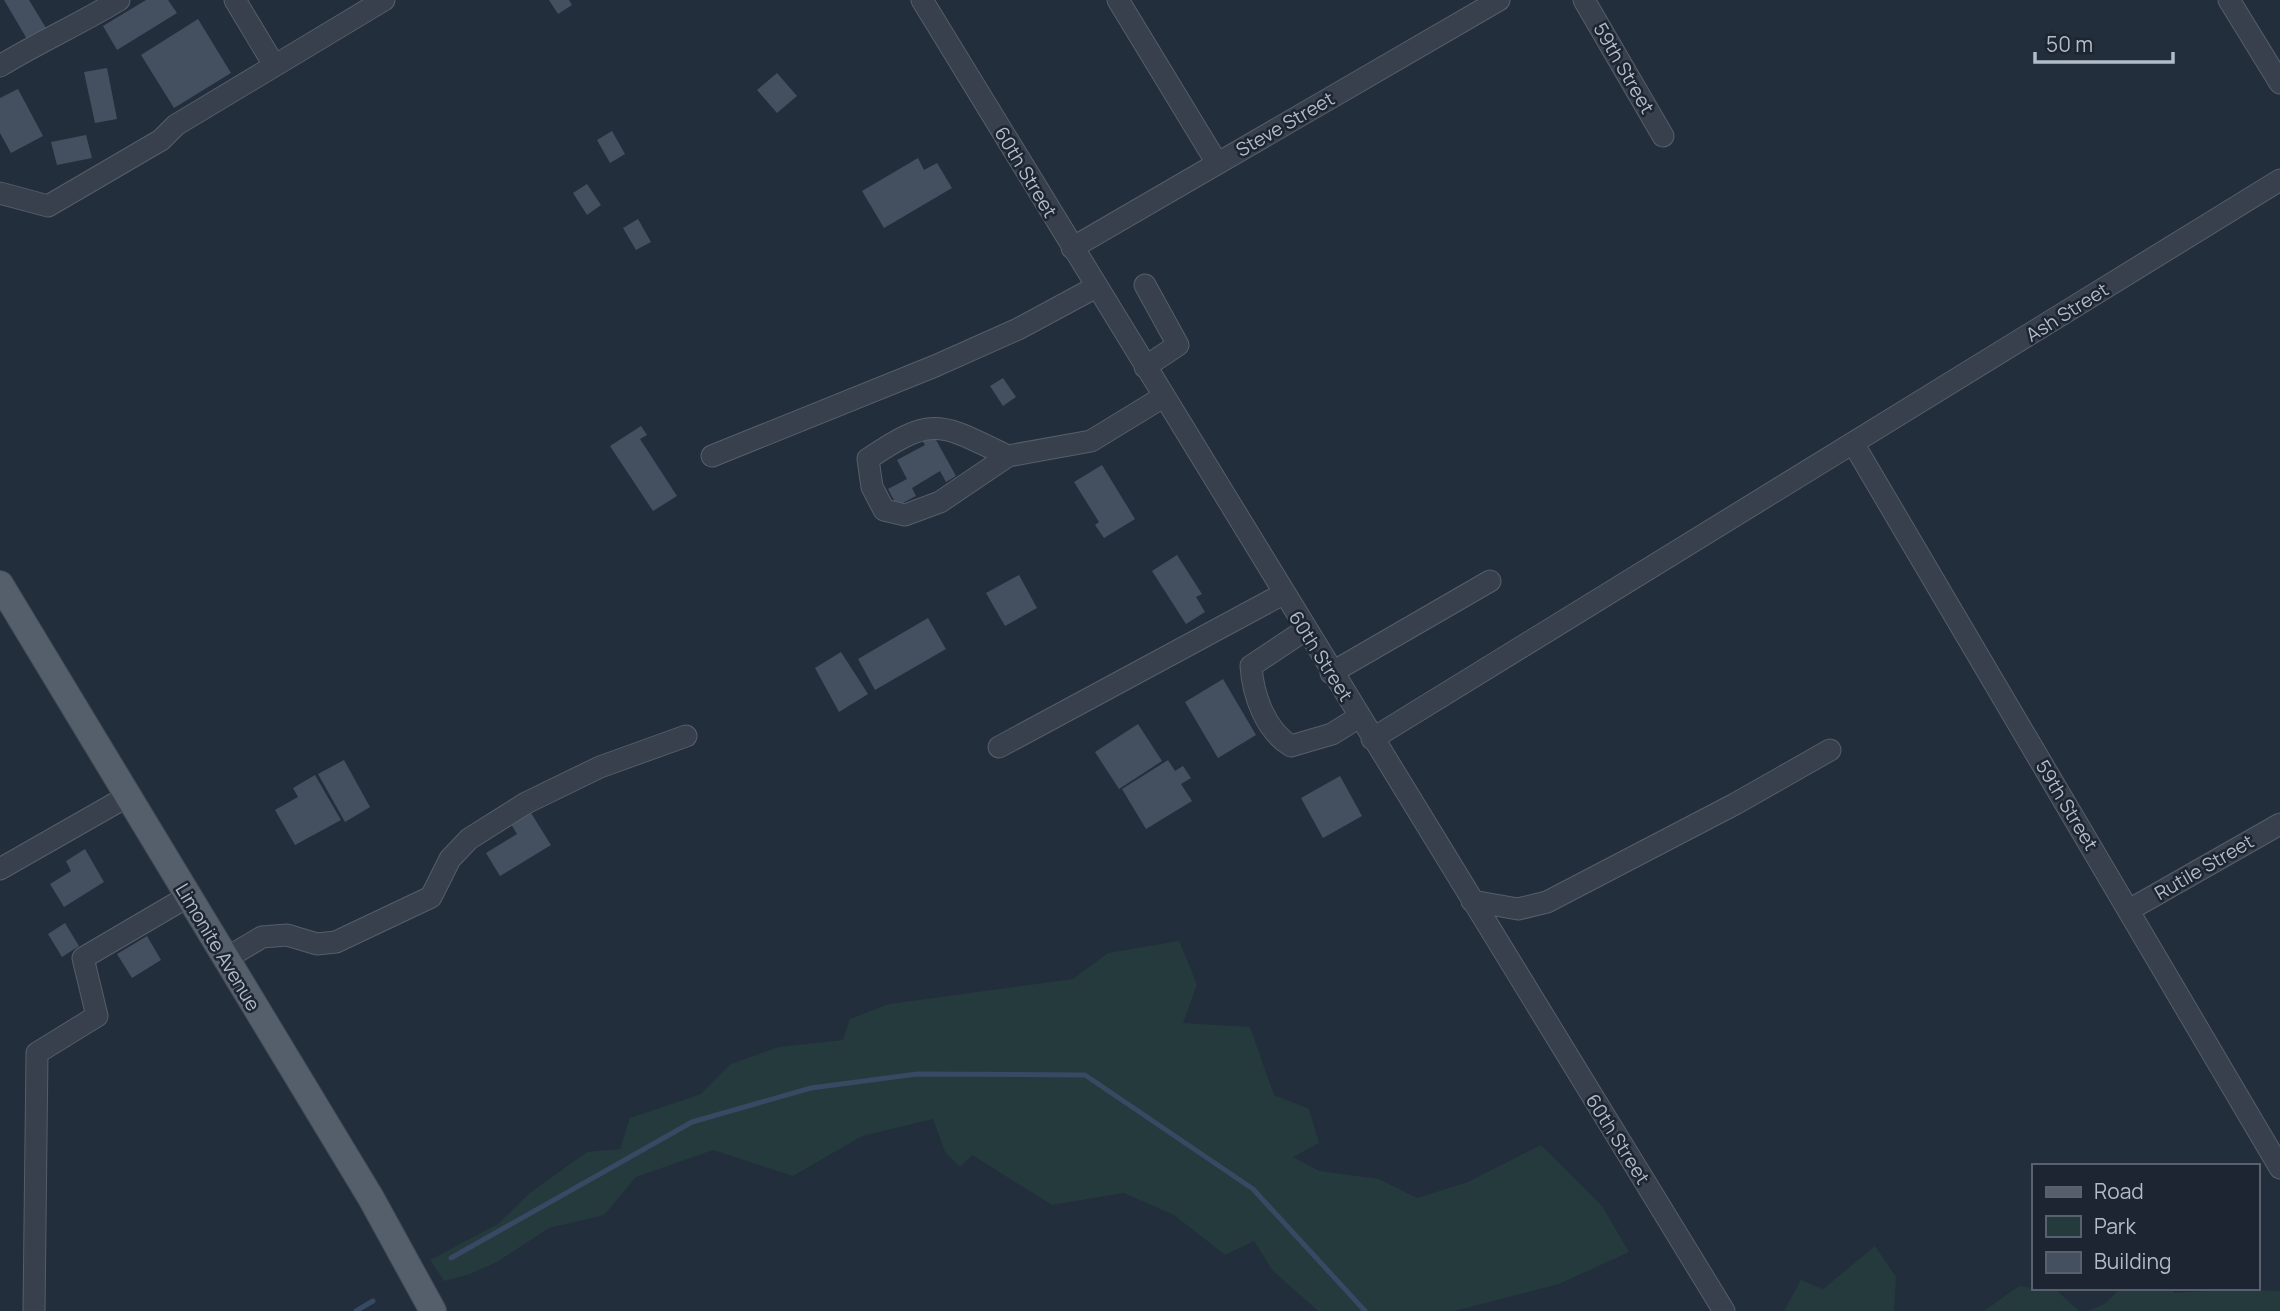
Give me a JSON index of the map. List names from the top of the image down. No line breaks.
{"streets":{"main road":["Limonite Avenue"],"street":["59th Street","Steve Street","60th Street","Ash Street","Rutile Street"]},"crossings":[["59th Street","Ash Street"],["59th Street","Rutile Street"],["Steve Street","60th Street"],["60th Street","Ash Street"]],"legend":["Road","Park","Building"],"scale_bar":"50 m"}
